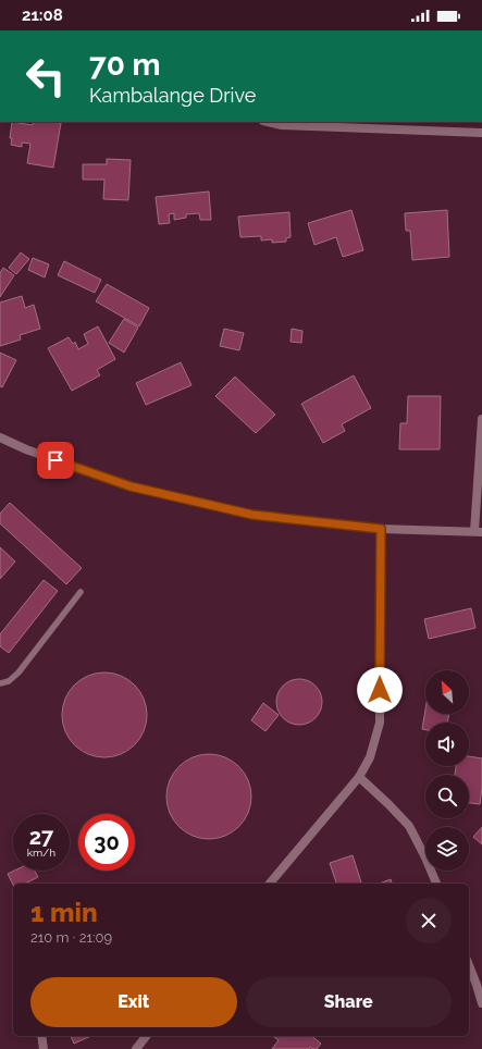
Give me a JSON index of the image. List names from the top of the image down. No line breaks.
{"north":"top left","page":{"status":"21:08","turn":["70 m","Kambalange Drive"],"speed":"27 km/h","limit":"30","heading":["1 min","210 m · 21:09"],"buttons":["Exit","Share"]}}
